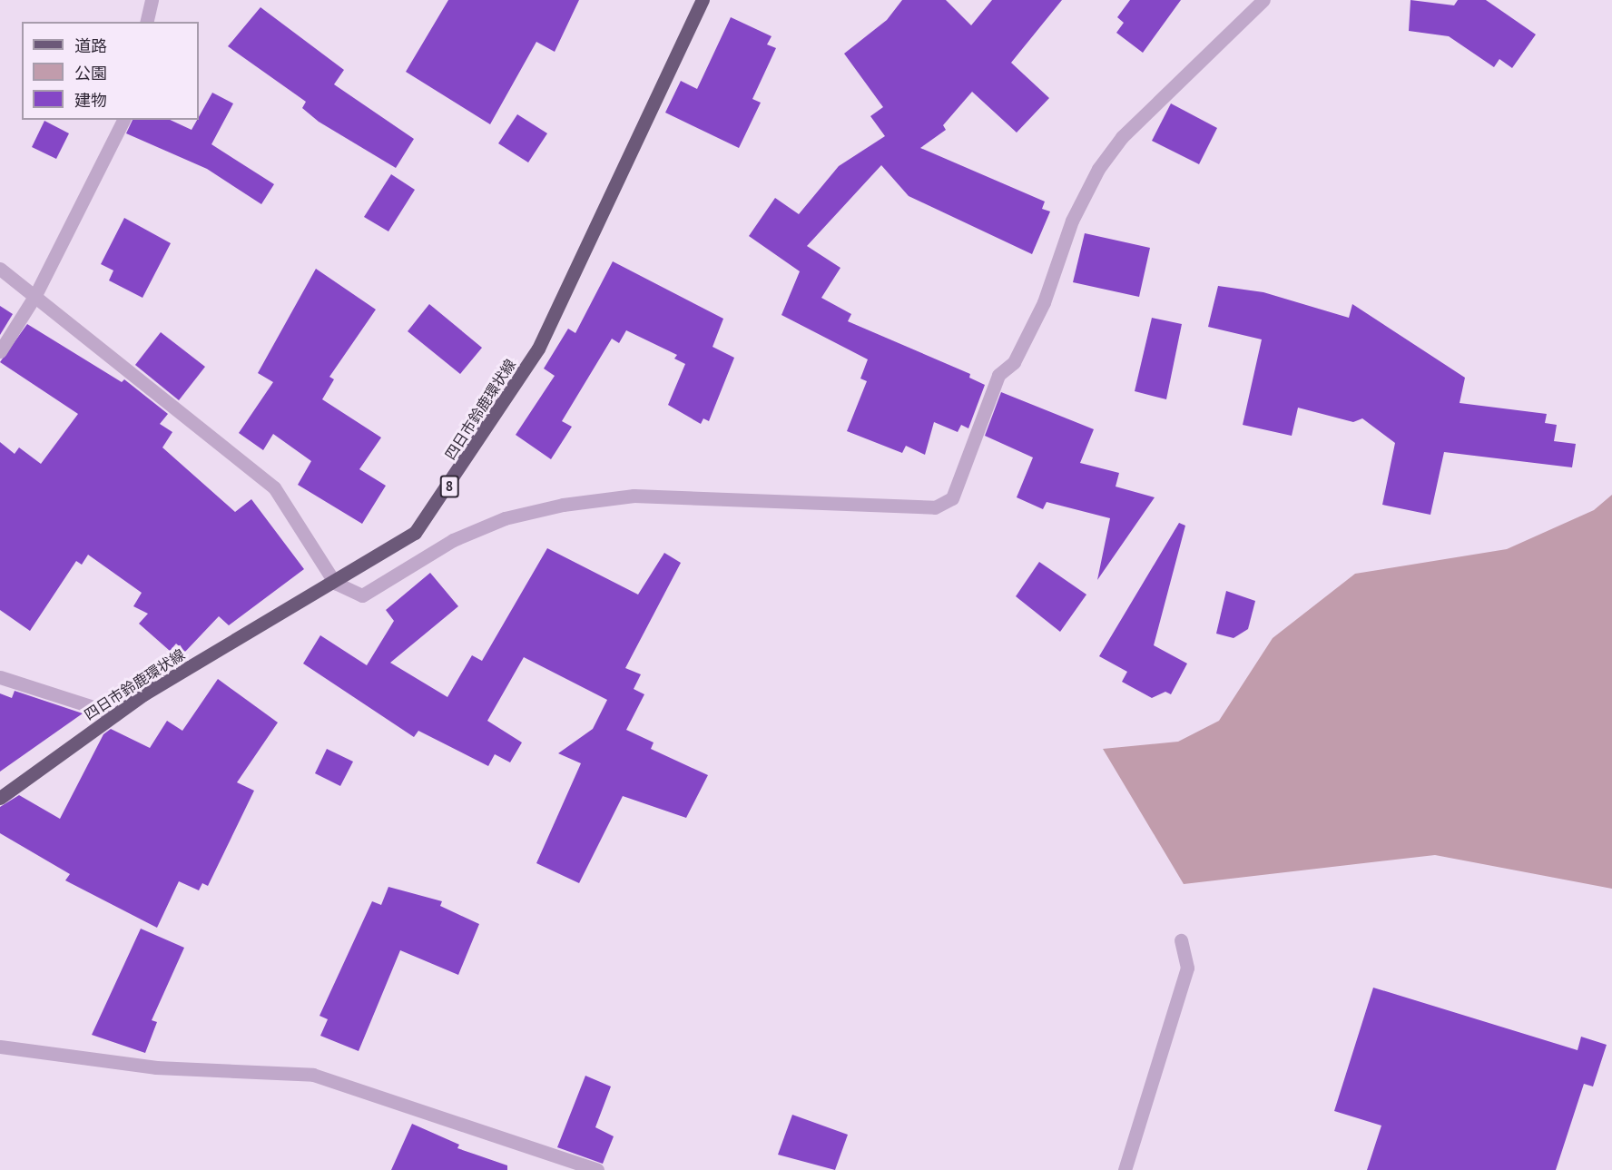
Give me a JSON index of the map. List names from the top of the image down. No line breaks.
{"streets":{"main road":["四日市鈴鹿環状線","8"]},"legend":["道路","公園","建物"]}
